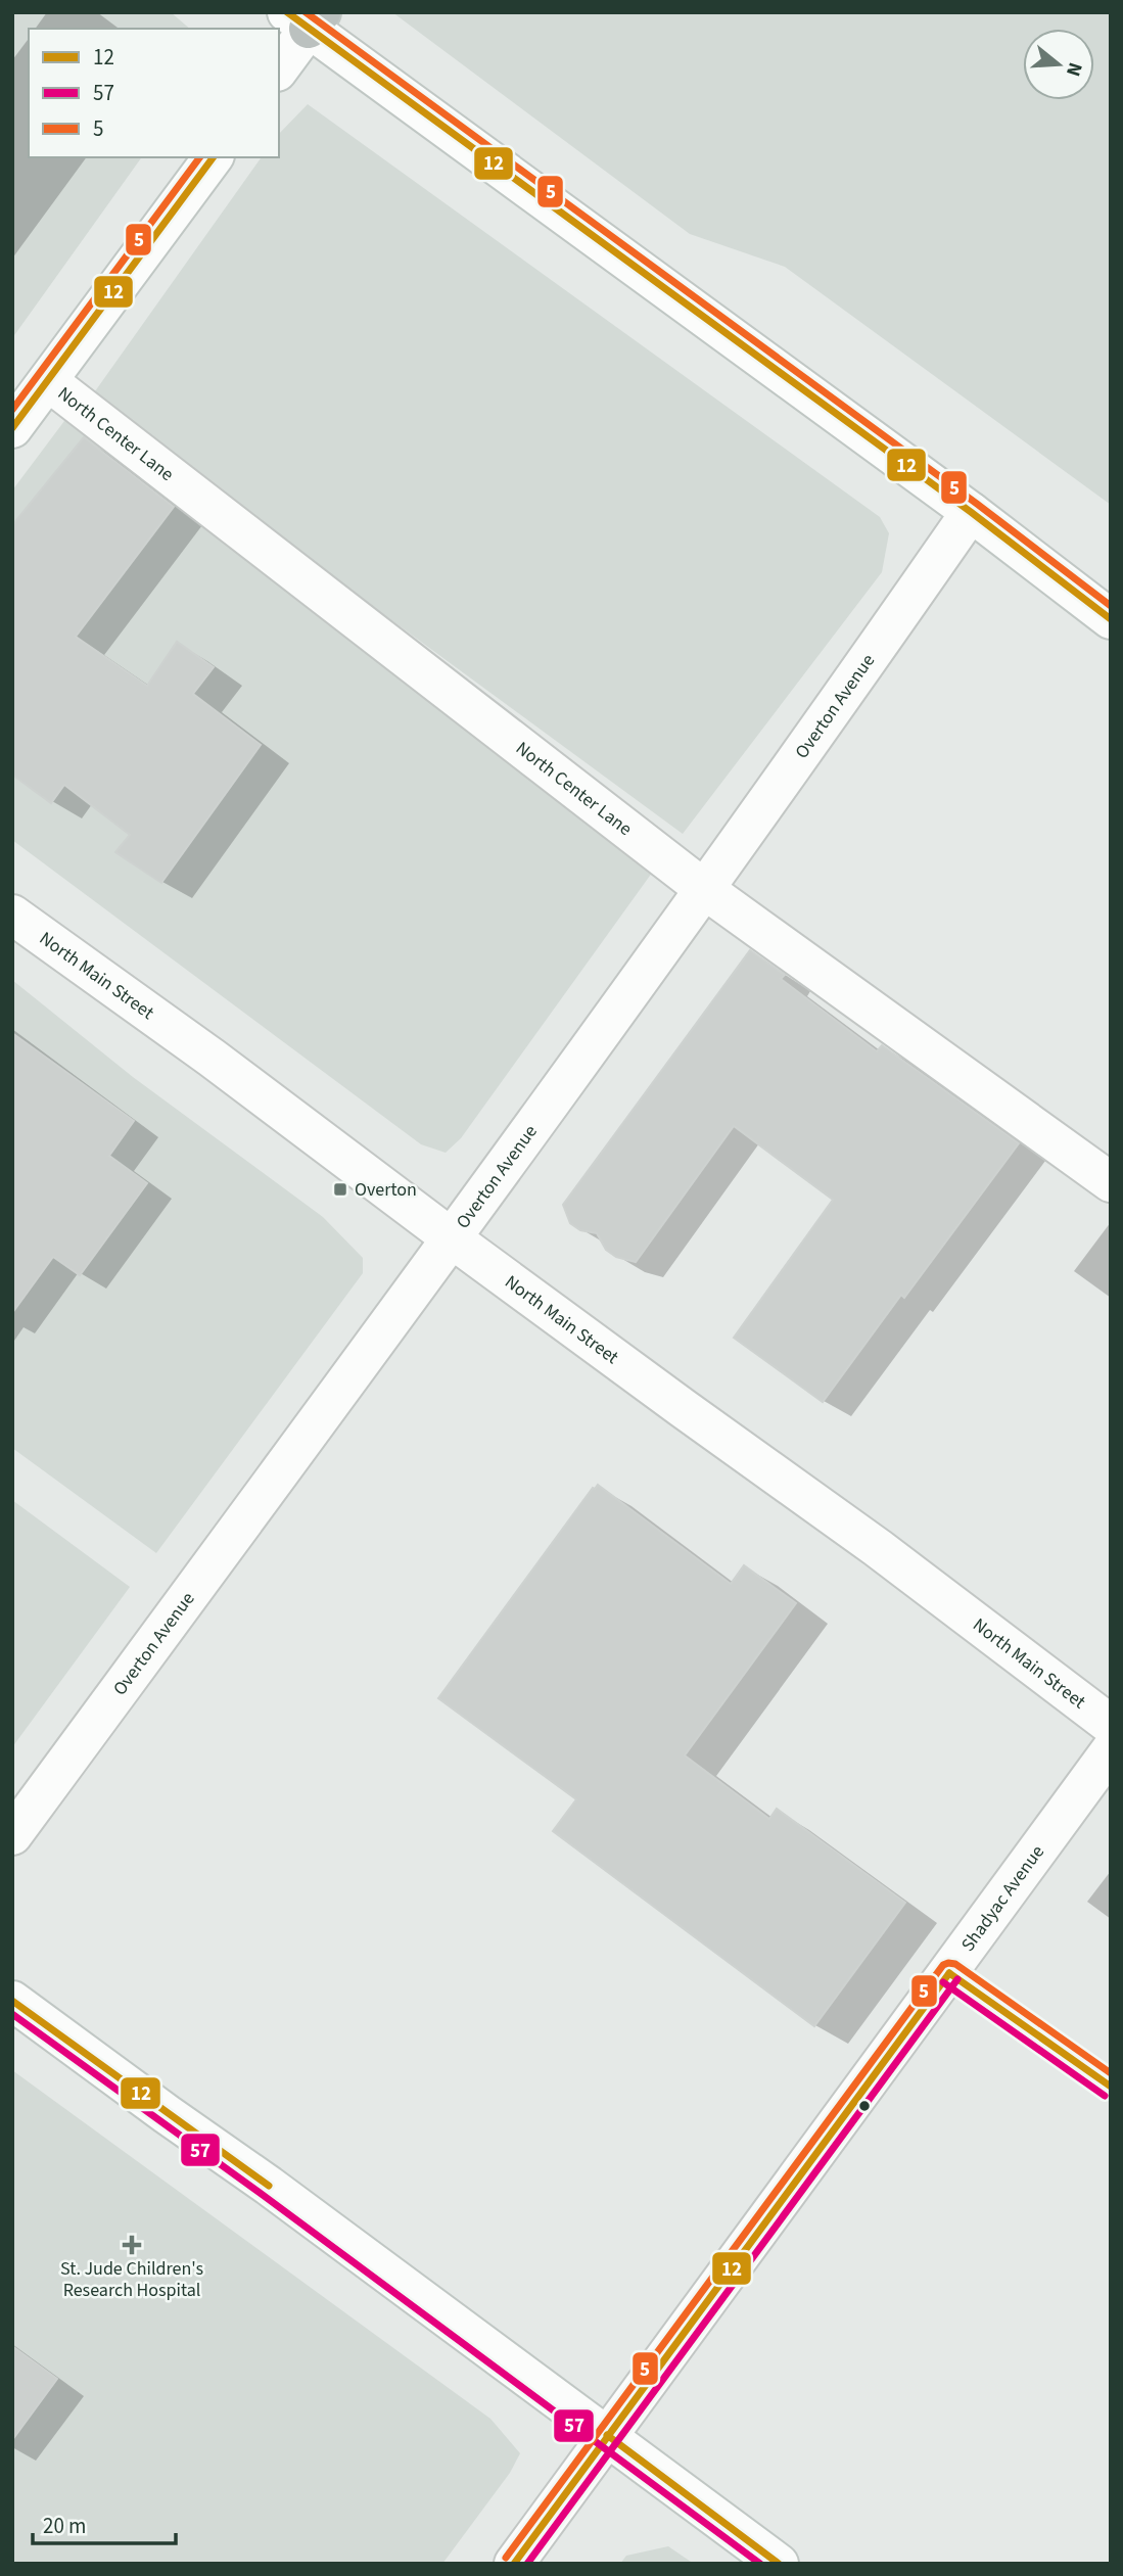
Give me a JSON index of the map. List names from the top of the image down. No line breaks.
{"streets":{"street":["North Center Lane","Overton Avenue","North Main Street","Shadyac Avenue"]},"crossings":[["North Center Lane","Overton Avenue"],["Overton Avenue","North Main Street"]],"places":{"transit":["Overton"],"health":["St. Jude Children's Research Hospital"]},"lines":["transit line 12","transit line 5","transit line 57"],"legend":["12","57","5"],"scale_bar":"20 m","north":"right"}
